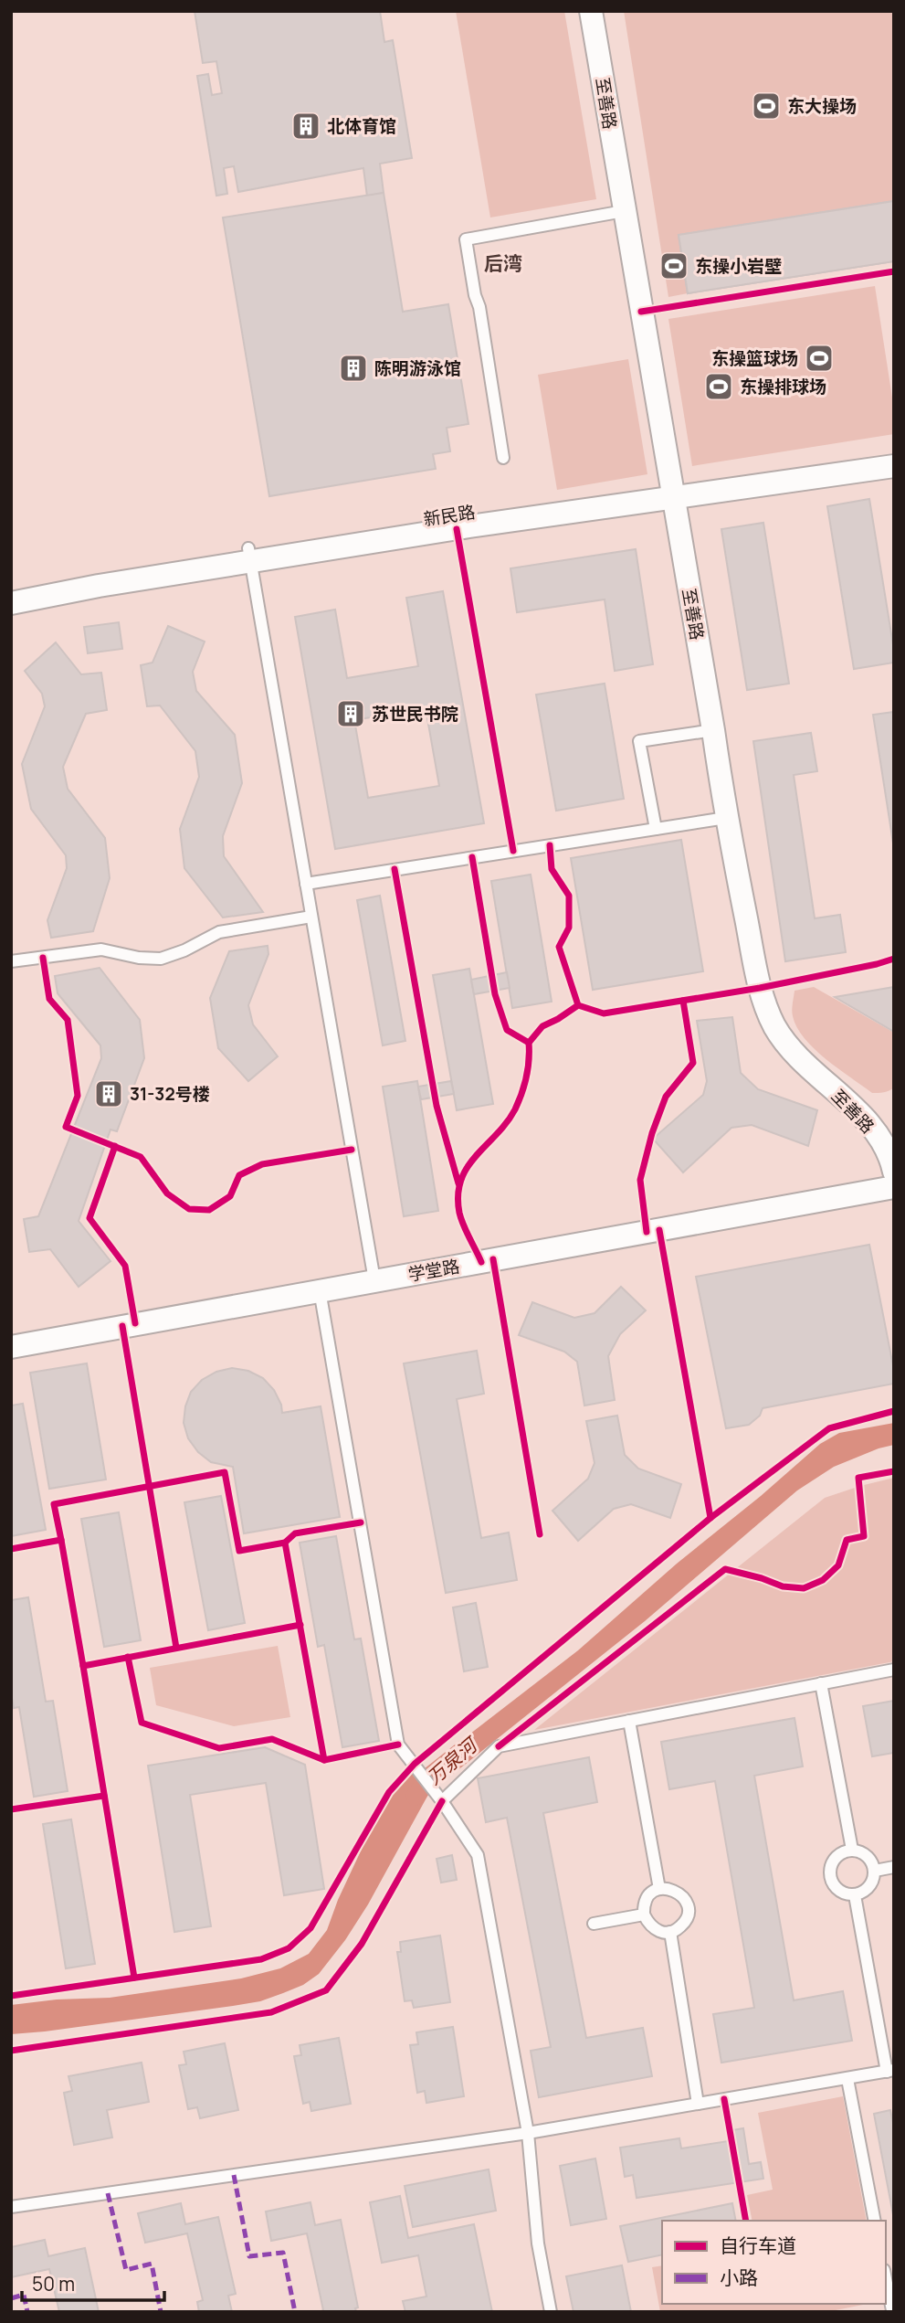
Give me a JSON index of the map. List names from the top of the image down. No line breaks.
{"streets":{"street":["至善路","新民路","学堂路"]},"crossings":[["至善路","新民路"]],"districts":["后湾"],"water":["万泉河"],"places":{"sports":["东大操场","东操小岩壁","东操篮球场","东操排球场"],"building":["北体育馆","陈明游泳馆","苏世民书院","31-32号楼"]},"legend":["自行车道","小路"],"scale_bar":"50 m"}
